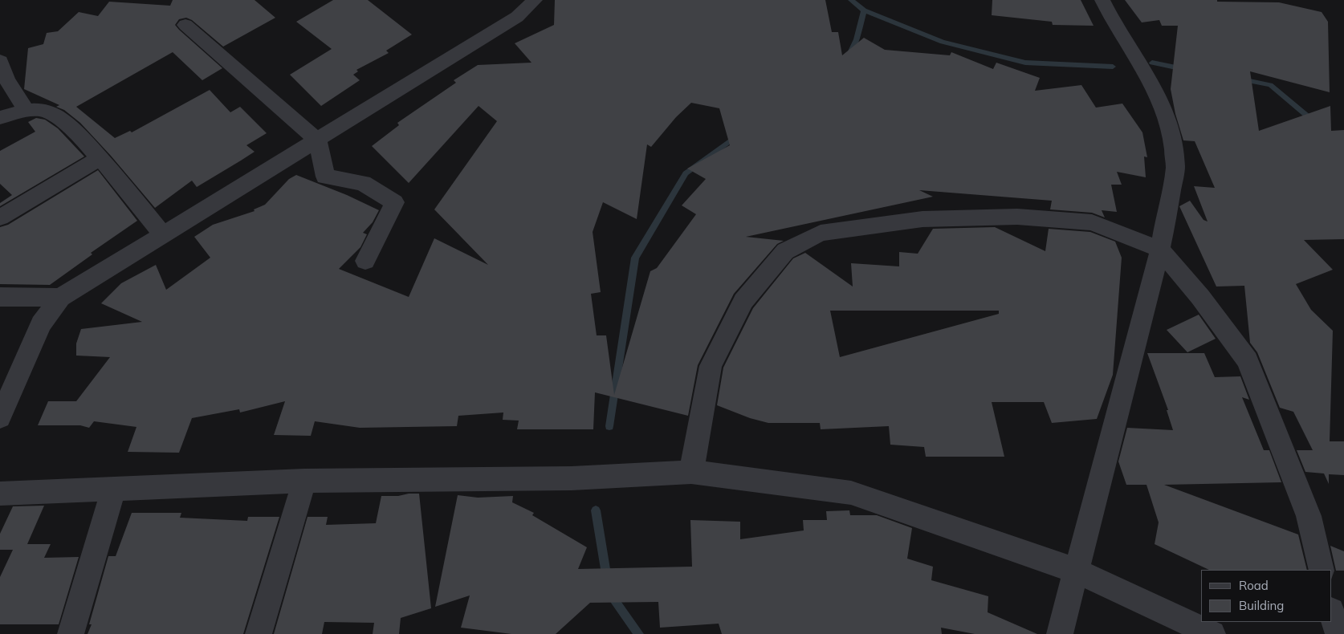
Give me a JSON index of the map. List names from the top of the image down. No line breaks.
{"legend":["Road","Building"]}
